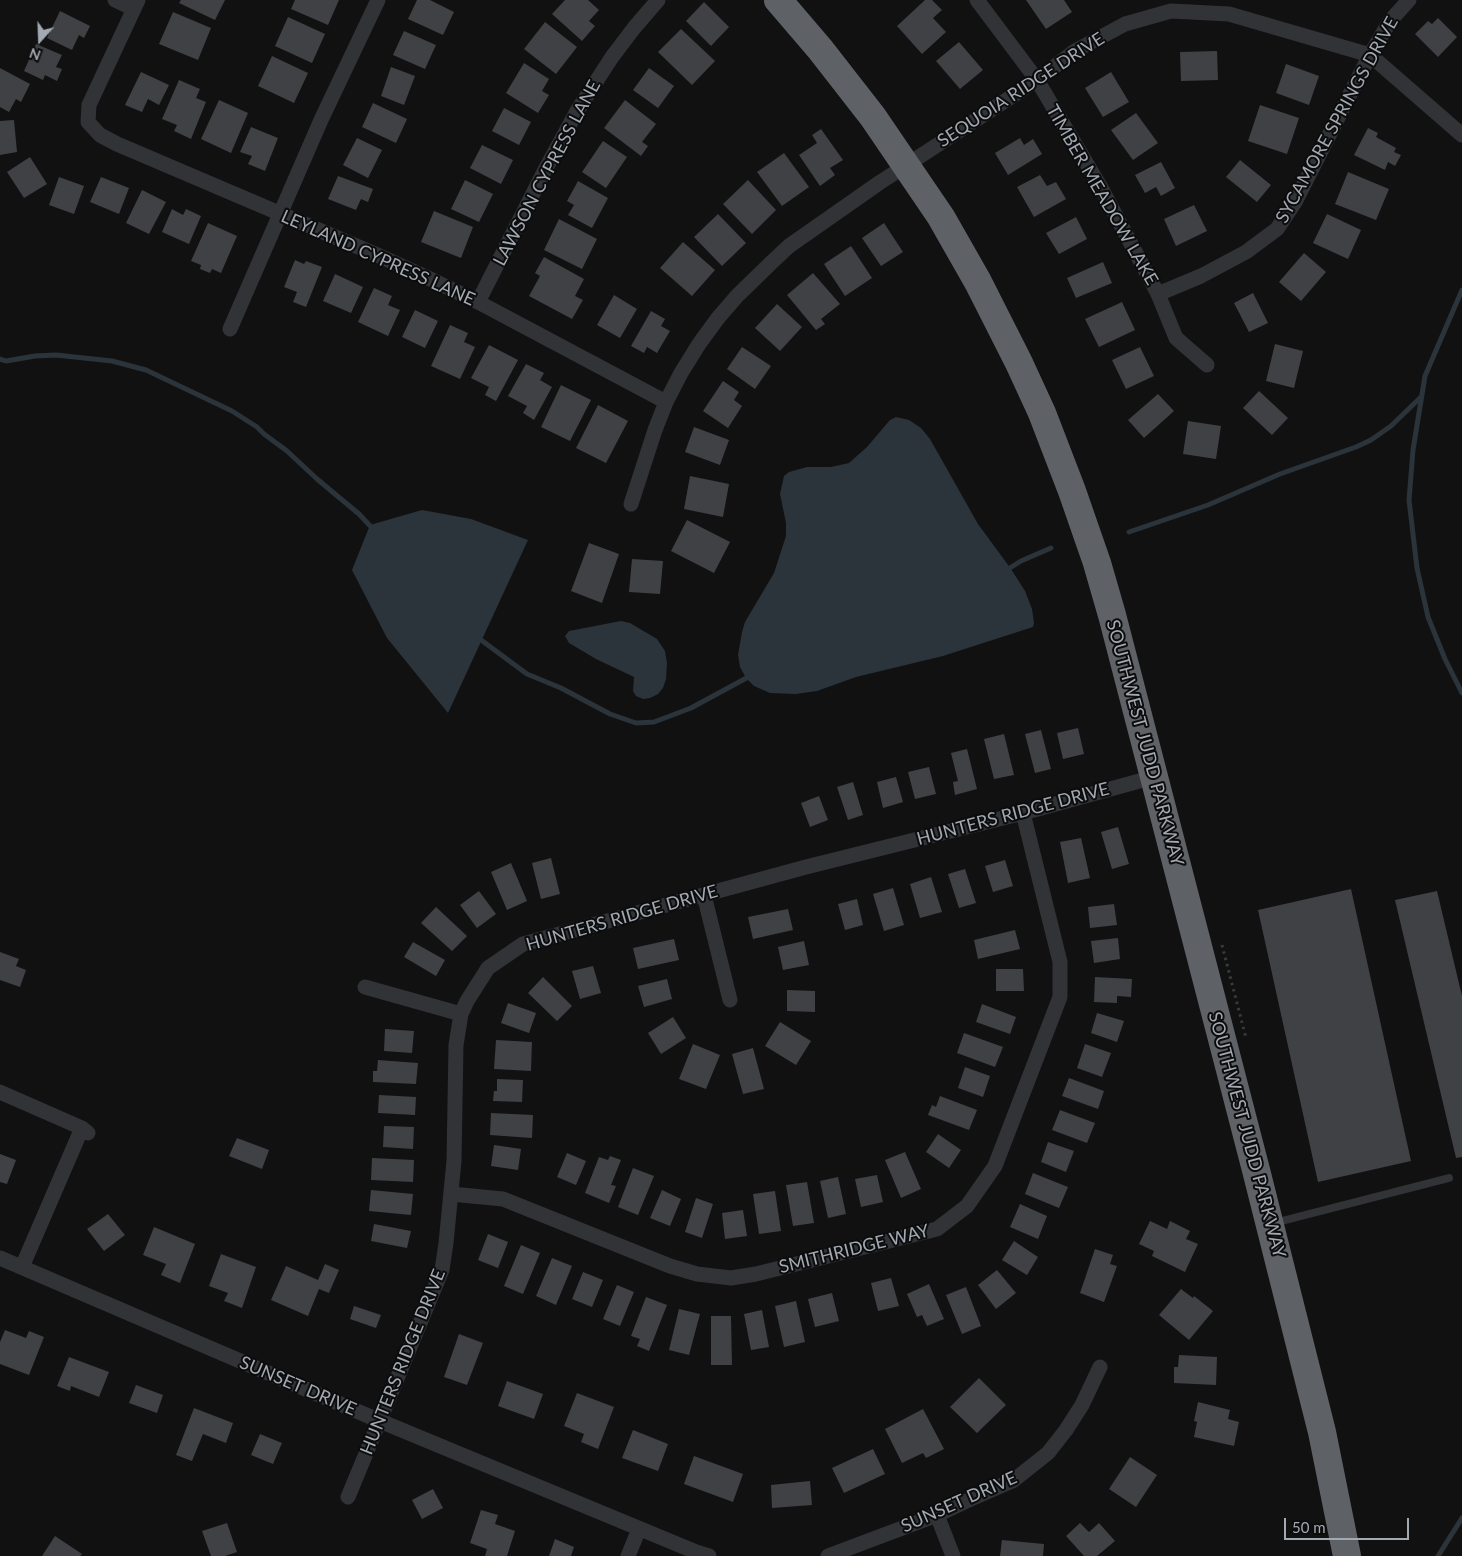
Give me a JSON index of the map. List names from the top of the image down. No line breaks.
{"streets":{"highway":["SOUTHWEST JUDD PARKWAY"],"street":["SEQUOIA RIDGE DRIVE","SYCAMORE SPRINGS DRIVE","LAWSON CYPRESS LANE","TIMBER MEADOW LAKE","LEYLAND CYPRESS LANE","HUNTERS RIDGE DRIVE","SMITHRIDGE WAY","SUNSET DRIVE"]},"crossings":[["SEQUOIA RIDGE DRIVE","SYCAMORE SPRINGS DRIVE"],["SEQUOIA RIDGE DRIVE","TIMBER MEADOW LAKE"],["SEQUOIA RIDGE DRIVE","LEYLAND CYPRESS LANE"],["SEQUOIA RIDGE DRIVE","SOUTHWEST JUDD PARKWAY"],["SYCAMORE SPRINGS DRIVE","TIMBER MEADOW LAKE"],["LAWSON CYPRESS LANE","LEYLAND CYPRESS LANE"],["SOUTHWEST JUDD PARKWAY","HUNTERS RIDGE DRIVE"],["HUNTERS RIDGE DRIVE","SMITHRIDGE WAY"],["HUNTERS RIDGE DRIVE","SUNSET DRIVE"]],"scale_bar":"50 m","north":"bottom"}
